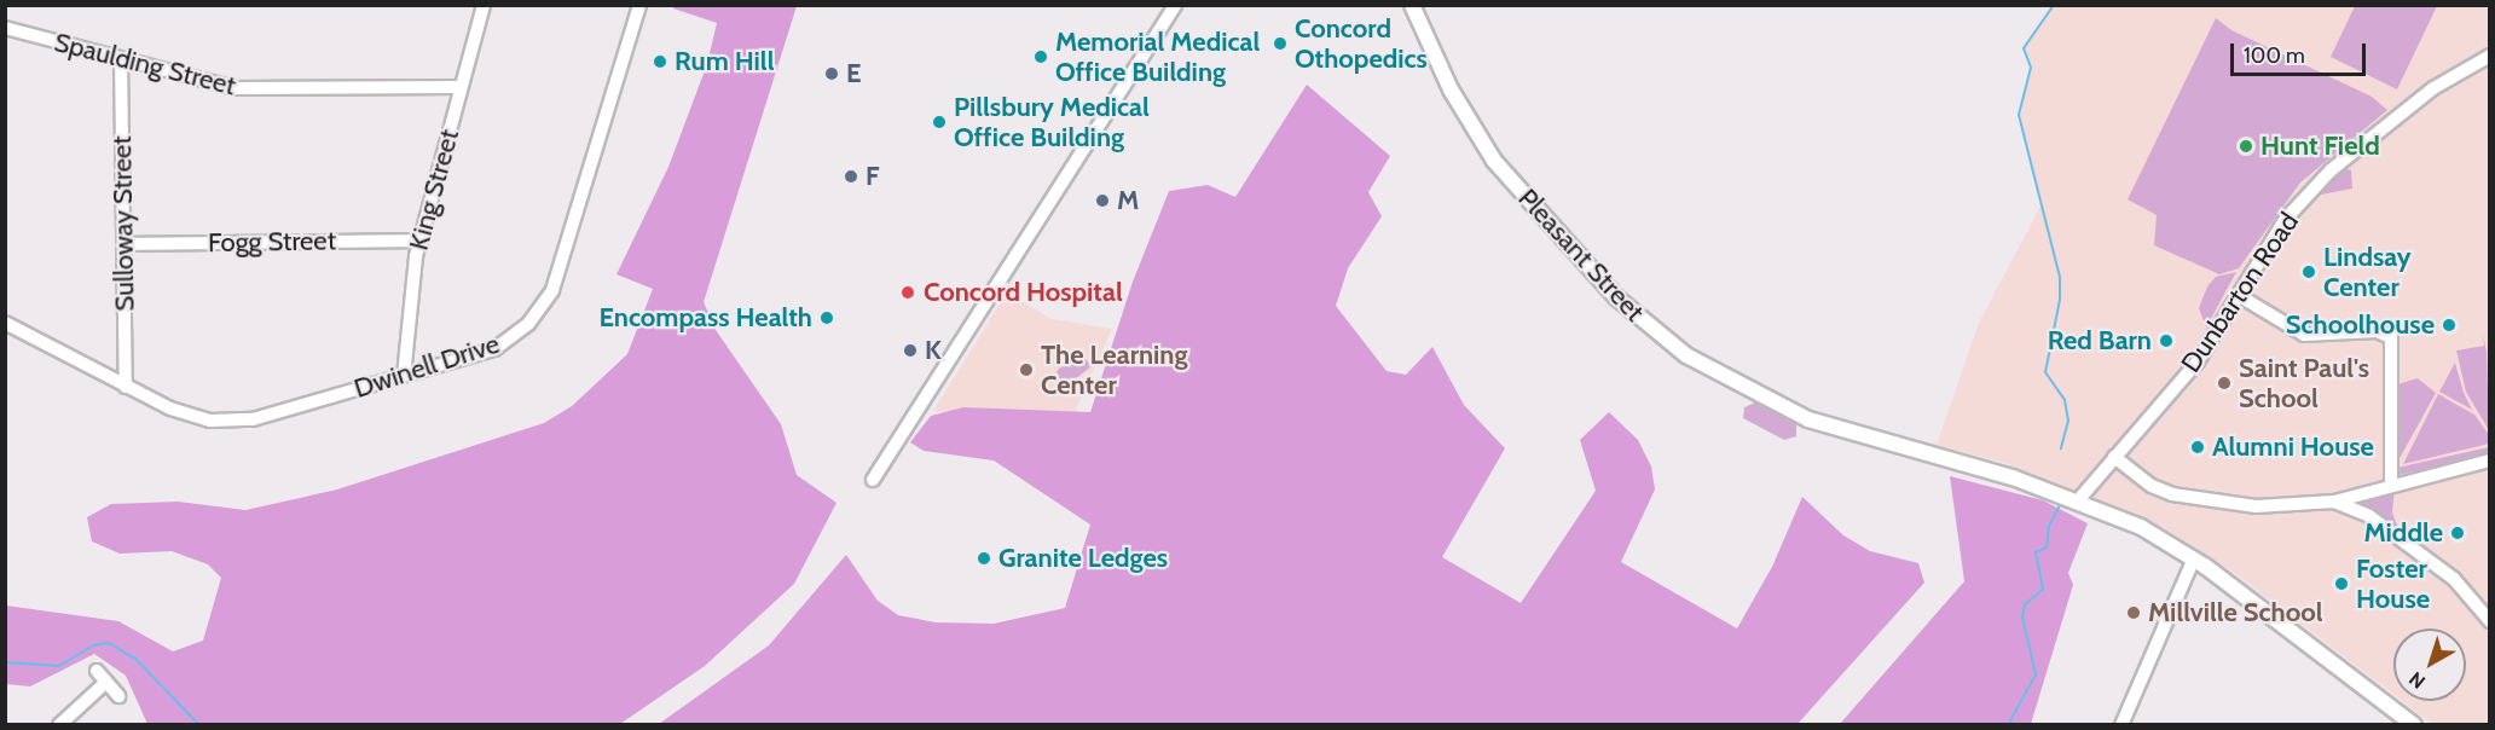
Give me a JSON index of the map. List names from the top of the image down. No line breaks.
{"streets":{"main road":["Pleasant Street"],"street":["Spaulding Street","King Street","Sulloway Street","Fogg Street","Dunbarton Road","Dwinell Drive"]},"crossings":[["Spaulding Street","King Street"],["Spaulding Street","Sulloway Street"],["King Street","Fogg Street"],["King Street","Dwinell Drive"],["Sulloway Street","Fogg Street"],["Sulloway Street","Dwinell Drive"],["Pleasant Street","Dunbarton Road"]],"places":["Concord Othopedics","Memorial Medical Office Building","Rum Hill","E","Pillsbury Medical Office Building","Hunt Field","F","M","Lindsay Center","Concord Hospital","Encompass Health","Schoolhouse","Red Barn","K","The Learning Center","Saint Paul's School","Alumni House","Middle","Granite Ledges","Foster House","Millville School"],"scale_bar":"100 m","north":"bottom left"}
